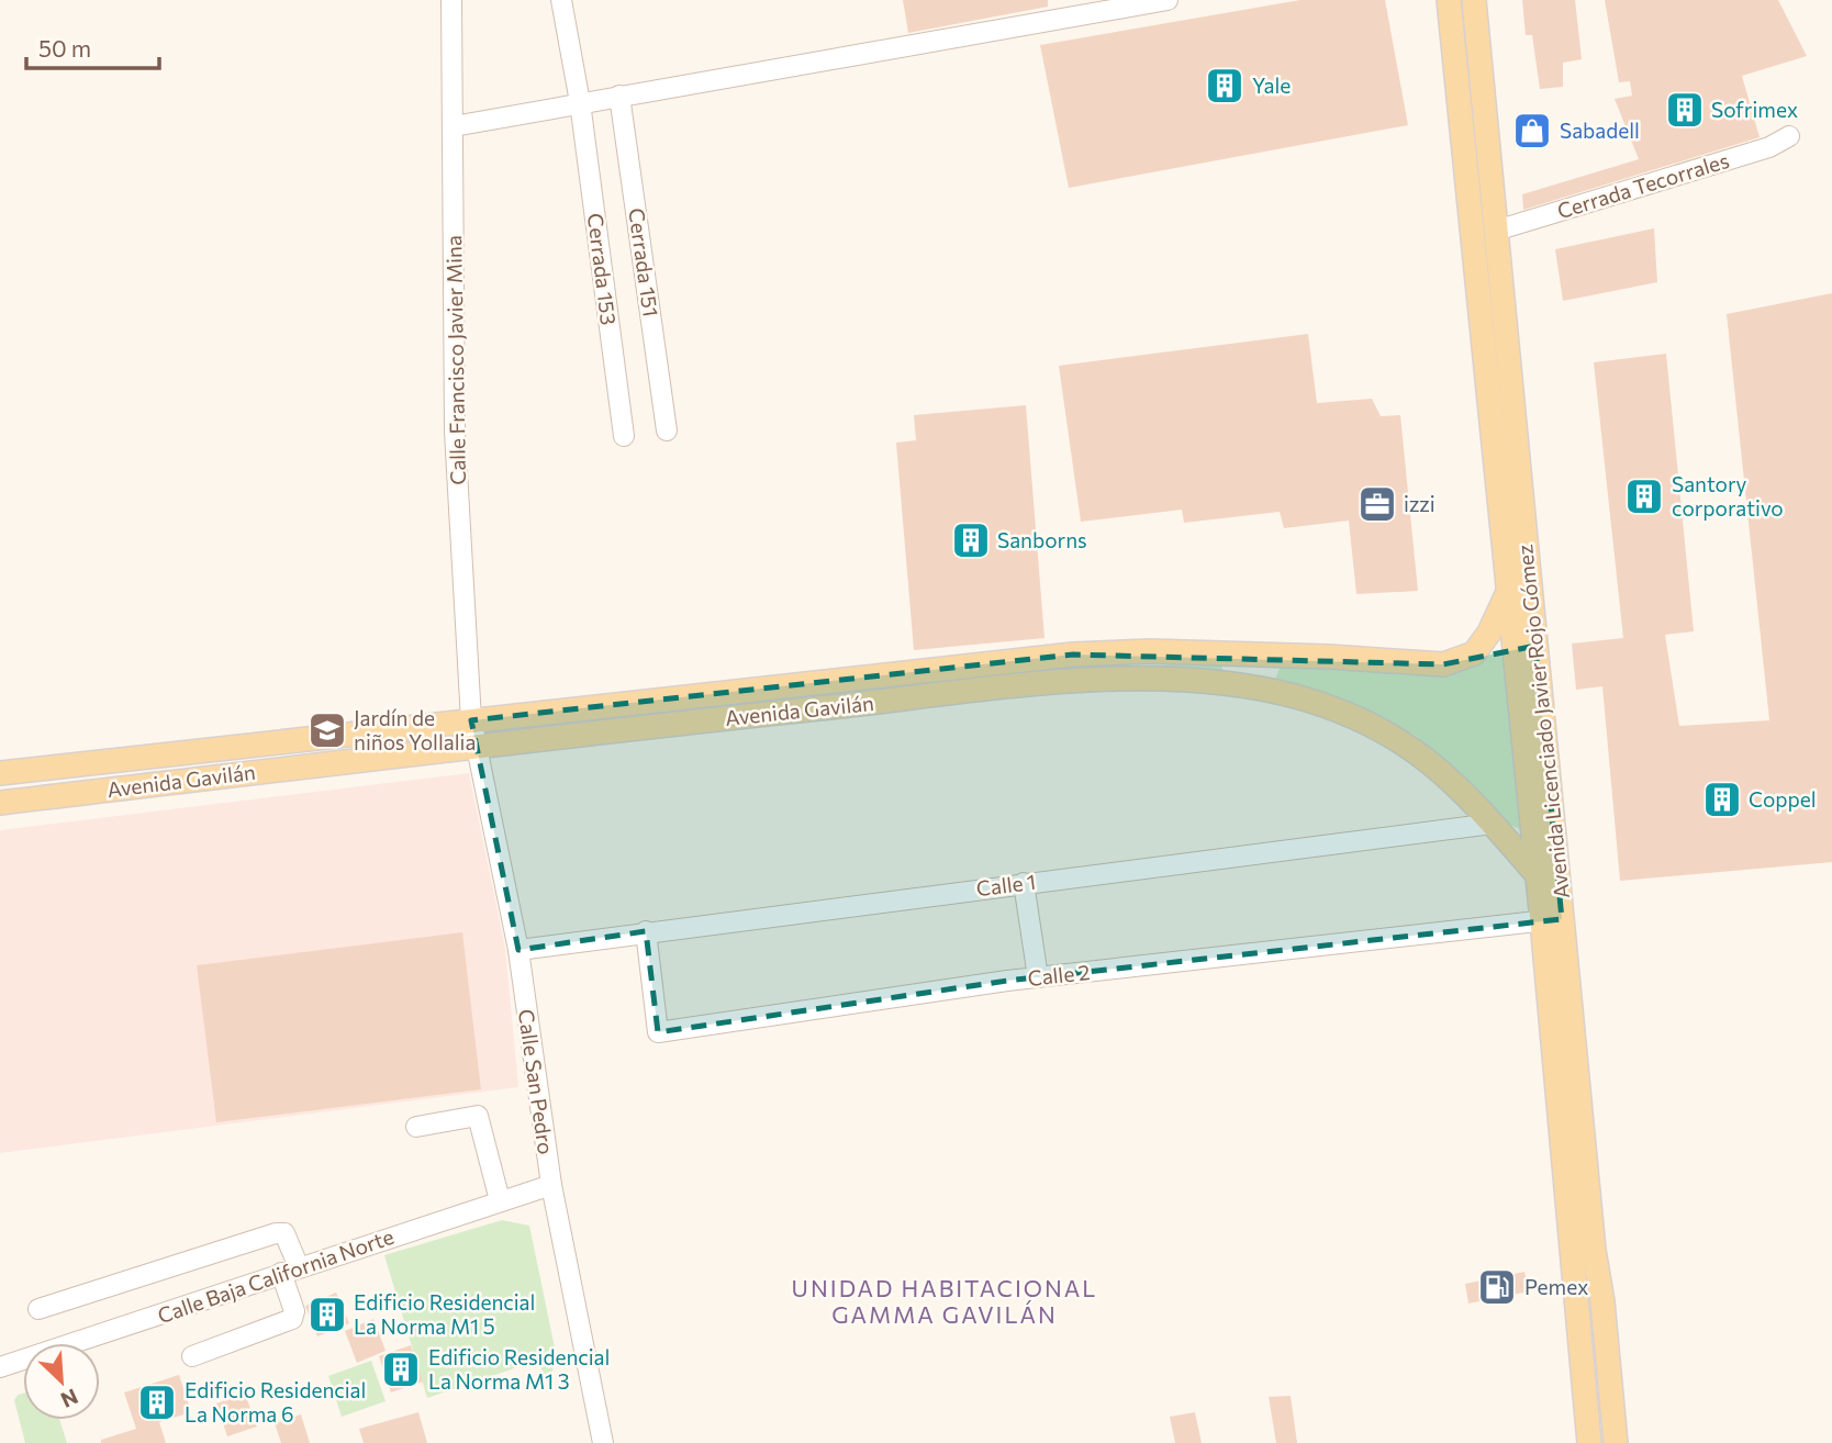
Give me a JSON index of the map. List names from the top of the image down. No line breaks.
{"streets":{"main road":["Avenida Gavilán","Avenida Licenciado Javier Rojo Gómez"],"street":["Cerrada Tecorrales","Cerrada 151","Cerrada 153","Calle Francisco Javier Mina","Calle 1","Calle 2","Calle San Pedro","Calle Baja California Norte"]},"crossings":[["Cerrada Tecorrales","Avenida Licenciado Javier Rojo Gómez"],["Calle Francisco Javier Mina","Avenida Gavilán"],["Calle Francisco Javier Mina","Calle San Pedro"],["Avenida Gavilán","Avenida Licenciado Javier Rojo Gómez"],["Avenida Gavilán","Calle 1"],["Avenida Gavilán","Calle San Pedro"],["Avenida Licenciado Javier Rojo Gómez","Calle 2"],["Calle 1","Calle 2"],["Calle 1","Calle San Pedro"],["Calle San Pedro","Calle Baja California Norte"]],"districts":["UNIDAD HABITACIONAL GAMMA GAVILÁN"],"places":{"building":["Yale","Sofrimex","Santory corporativo","Sanborns","Coppel","Edificio Residencial La Norma M1 5","Edificio Residencial La Norma M1 3","Edificio Residencial La Norma 6"],"shop":["Sabadell"],"office":["izzi"],"school or university":["Jardín de niños Yollalia"],"fuel station":["Pemex"]},"scale_bar":"50 m","north":"bottom right"}
